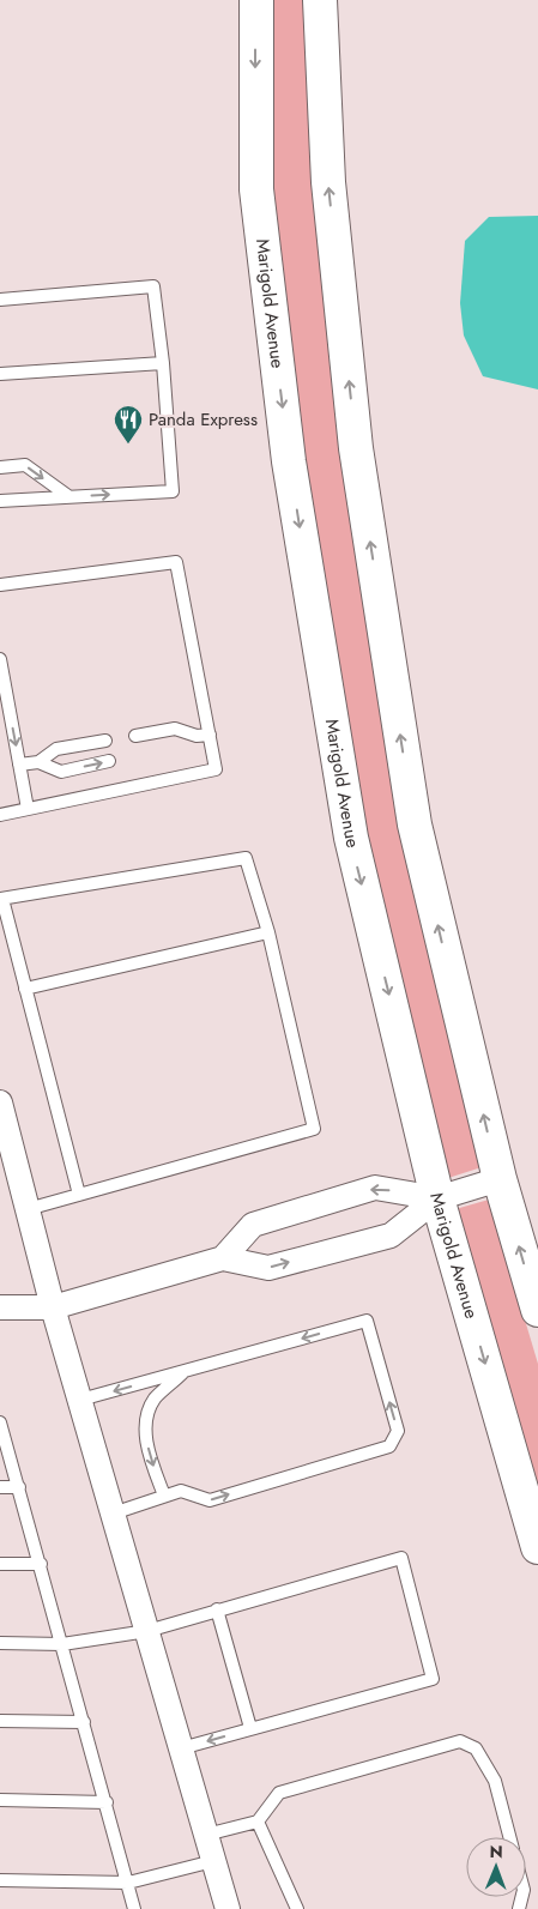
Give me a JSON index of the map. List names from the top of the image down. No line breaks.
{"streets":{"main road":["Marigold Avenue"]},"places":{"restaurant":["Panda Express"]},"north":"top"}
